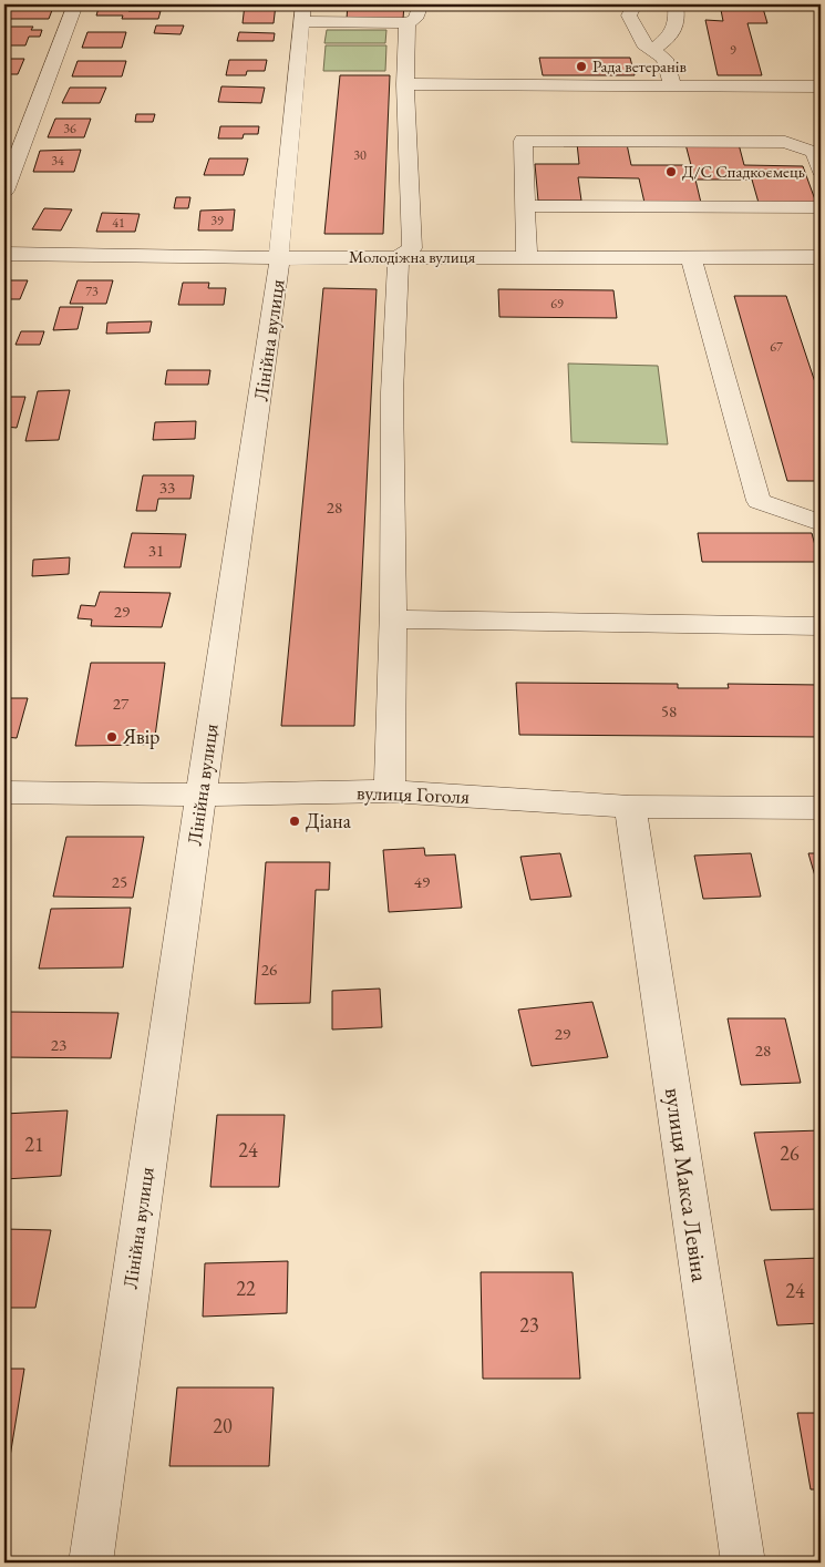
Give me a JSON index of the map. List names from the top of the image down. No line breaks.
{"streets":{"street":["Молодіжна вулиця","Лінійна вулиця","вулиця Гоголя","вулиця Макса Левіна"]},"crossings":[["Молодіжна вулиця","Лінійна вулиця"],["Лінійна вулиця","вулиця Гоголя"],["вулиця Гоголя","вулиця Макса Левіна"]],"places":["Рада ветеранів","Д/С Спадкоємець","Явір","Діана"],"house_numbers":["9","36","30","34","39","41","73","69","67","33","28","31","29","27","58","25","49","26","29","23","28","21","24","26","22","24","23","20"]}
